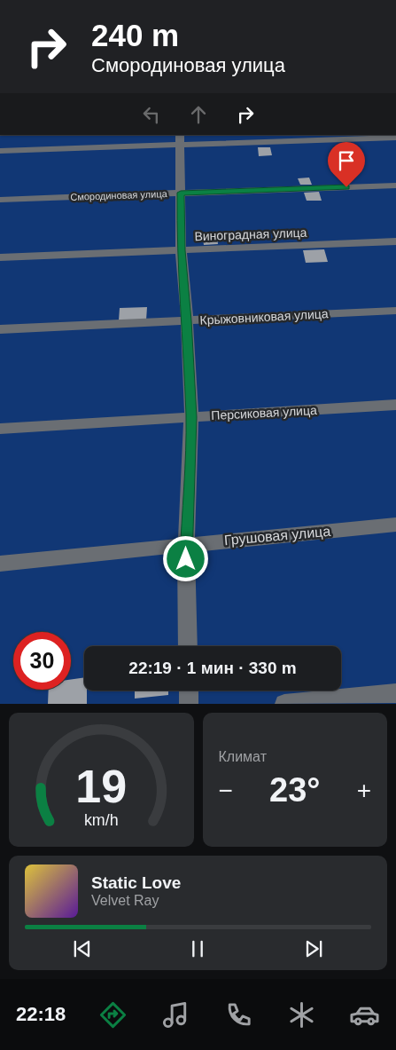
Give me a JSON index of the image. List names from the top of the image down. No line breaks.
{"streets":{"street":["Смородиновая улица","Виноградная улица","Крыжовниковая улица","Персиковая улица","Грушовая улица"]},"page":{"turn":["240 m","Смородиновая улица"],"limit":"30","trip":"22:19 · 1 мин · 330 m","tile":"Климат","heat":["−","23°","+"],"song":["Static Love","Velvet Ray"],"tabs":"22:18","gauge":["19","km/h"]}}
